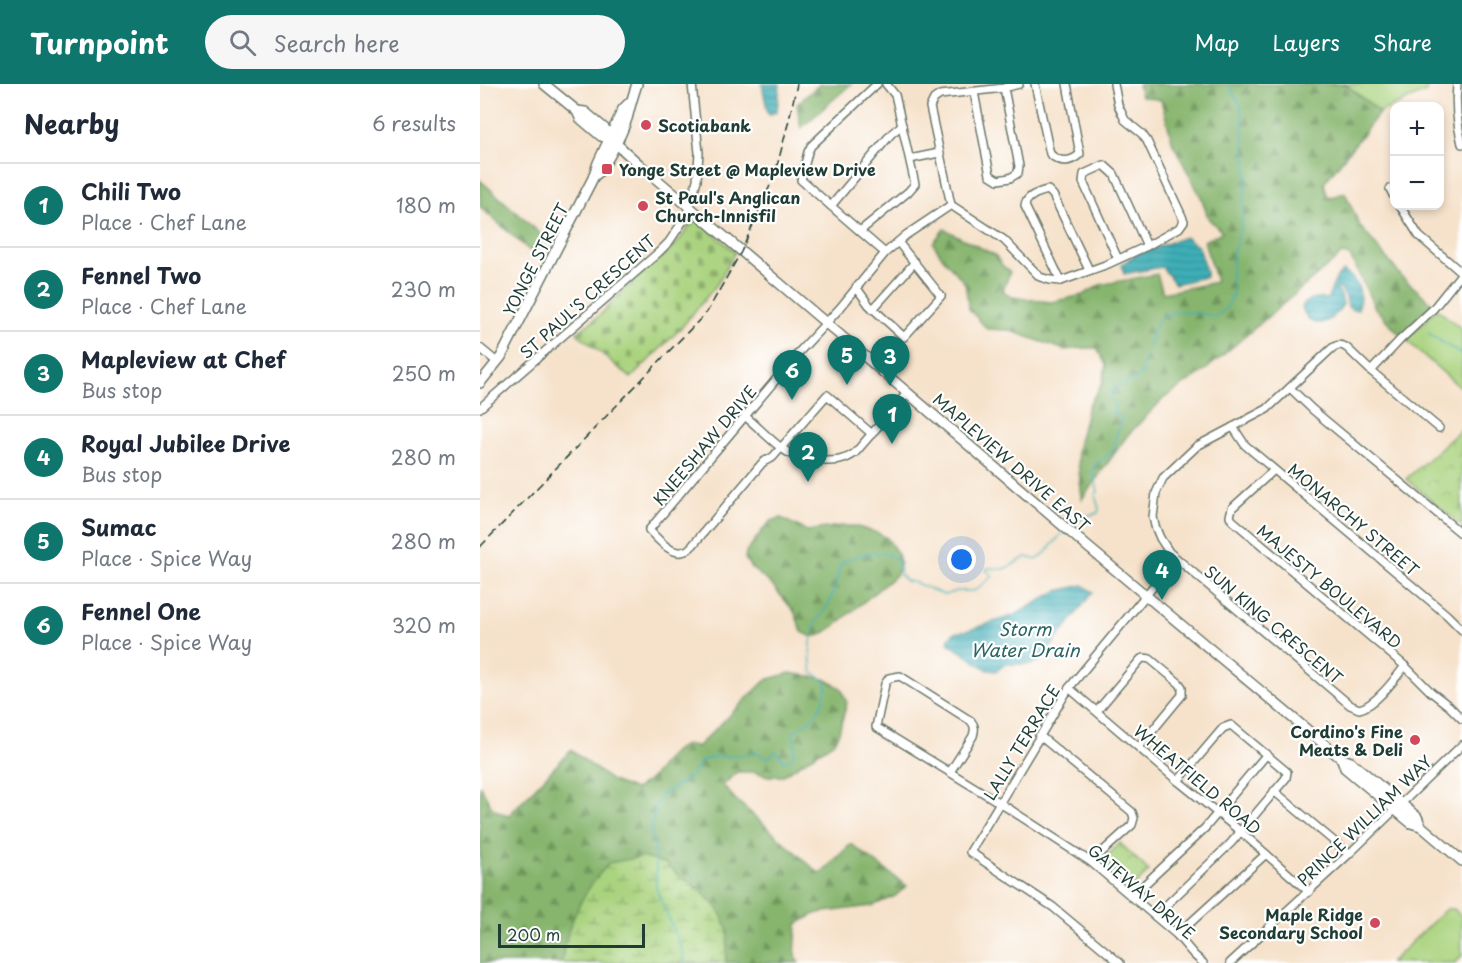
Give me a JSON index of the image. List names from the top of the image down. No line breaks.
{"streets":{"main road":["YONGE STREET","MAPLEVIEW DRIVE EAST"],"street":["ST PAUL'S CRESCENT","KNEESHAW DRIVE","MONARCHY STREET","MAJESTY BOULEVARD","SUN KING CRESCENT","LALLY TERRACE","WHEATFIELD ROAD","PRINCE WILLIAM WAY","GATEWAY DRIVE"]},"crossings":[["YONGE STREET","MAPLEVIEW DRIVE EAST"],["ST PAUL'S CRESCENT","MAPLEVIEW DRIVE EAST"],["KNEESHAW DRIVE","MAPLEVIEW DRIVE EAST"],["MAPLEVIEW DRIVE EAST","LALLY TERRACE"],["MAPLEVIEW DRIVE EAST","PRINCE WILLIAM WAY"],["MONARCHY STREET","MAJESTY BOULEVARD"],["MONARCHY STREET","SUN KING CRESCENT"],["MAJESTY BOULEVARD","SUN KING CRESCENT"],["SUN KING CRESCENT","LALLY TERRACE"],["LALLY TERRACE","WHEATFIELD ROAD"],["LALLY TERRACE","GATEWAY DRIVE"],["WHEATFIELD ROAD","PRINCE WILLIAM WAY"]],"water":["Storm Water Drain"],"places":{"other":["Scotiabank","St Paul's Anglican Church-Innisfil","Cordino's Fine Meats & Deli","Maple Ridge Secondary School"],"transit":["Yonge Street @ Mapleview Drive"]},"scale_bar":"200 m","page":{"header":"Turnpoint","search":"Search here","nav":["Map","Layers","Share"],"heading":["Nearby","6 results"],"map_buttons":["+","−"],"list":[{"mark":"1","name":"Chili Two","note":"Place · Chef Lane","value":"180 m"},{"mark":"2","name":"Fennel Two","note":"Place · Chef Lane","value":"230 m"},{"mark":"3","name":"Mapleview at Chef","note":"Bus stop","value":"250 m"},{"mark":"4","name":"Royal Jubilee Drive","note":"Bus stop","value":"280 m"},{"mark":"5","name":"Sumac","note":"Place · Spice Way","value":"280 m"},{"mark":"6","name":"Fennel One","note":"Place · Spice Way","value":"320 m"}],"pins":["5","3","6","1","2","4"],"scale":"200 m"}}
